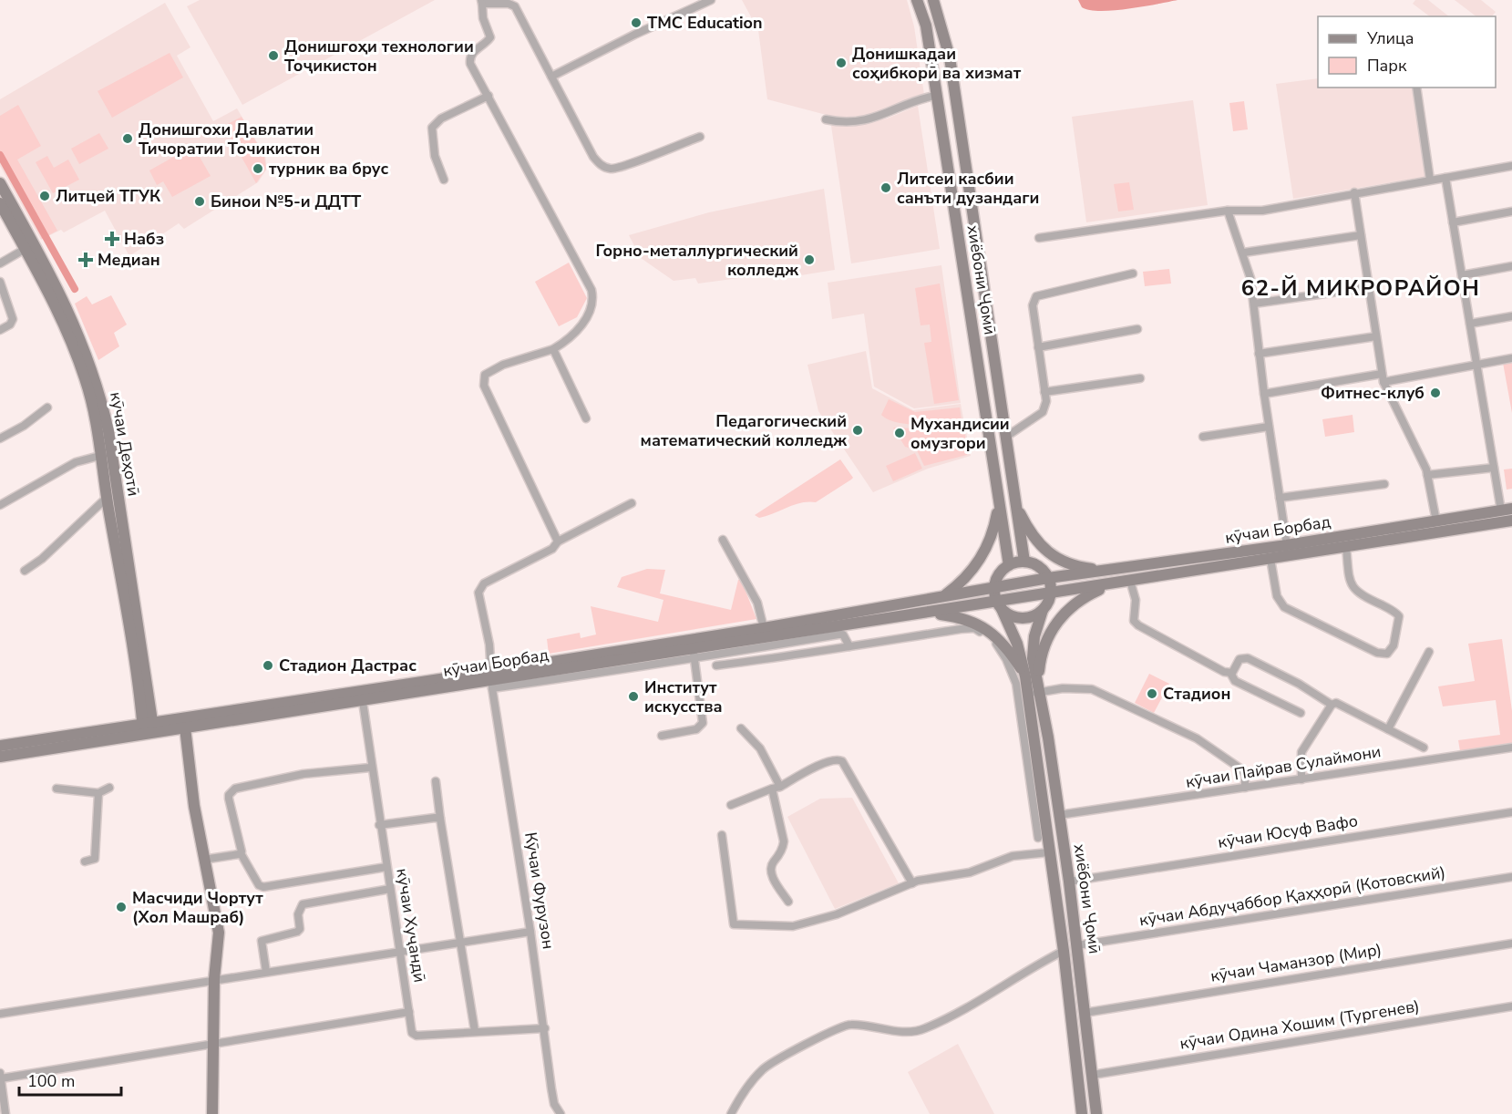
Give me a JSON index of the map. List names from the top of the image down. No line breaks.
{"streets":{"main road":["хиёбони Ҷомӣ","кӯчаи Деҳотӣ","кӯчаи Борбад"],"street":["кӯчаи Пайрав Сулаймони","кӯчаи Юсуф Вафо","Кӯчаи Фурузон","кӯчаи Абдуҷаббор Қаҳҳорӣ (Котовский)","кӯчаи Хуҷандӣ","кӯчаи Чаманзор (Мир)","кӯчаи Одина Хошим (Тургенев)"]},"crossings":[["хиёбони Ҷомӣ","кӯчаи Борбад"],["хиёбони Ҷомӣ","кӯчаи Пайрав Сулаймони"],["хиёбони Ҷомӣ","кӯчаи Юсуф Вафо"],["хиёбони Ҷомӣ","кӯчаи Абдуҷаббор Қаҳҳорӣ (Котовский)"],["хиёбони Ҷомӣ","кӯчаи Чаманзор (Мир)"],["хиёбони Ҷомӣ","кӯчаи Одина Хошим (Тургенев)"],["кӯчаи Деҳотӣ","кӯчаи Борбад"],["кӯчаи Борбад","Кӯчаи Фурузон"],["кӯчаи Борбад","кӯчаи Хуҷандӣ"],["Кӯчаи Фурузон","кӯчаи Хуҷандӣ"]],"districts":["62-Й МИКРОРАЙОН"],"places":{"other":["TMC Education","Донишгоҳи технологии Тоҷикистон","Донишкадаи соҳибкорӣ ва хизмат","Донишгохи Давлатии Тичоратии Точикистон","турник ва брус","Литсеи касбии санъти дузандаги","Литцей ТГУК","Бинои №5-и ДДТТ","Горно-металлургический колледж","Фитнес-клуб","Педагогический математический колледж","Мухандисии омузгори","Стадион Дастрас","Стадион","Институт искусства","Масчиди Чортут (Хол Машраб)"],"health":["Набз","Медиан"]},"legend":["Улица","Парк"],"scale_bar":"100 m"}
